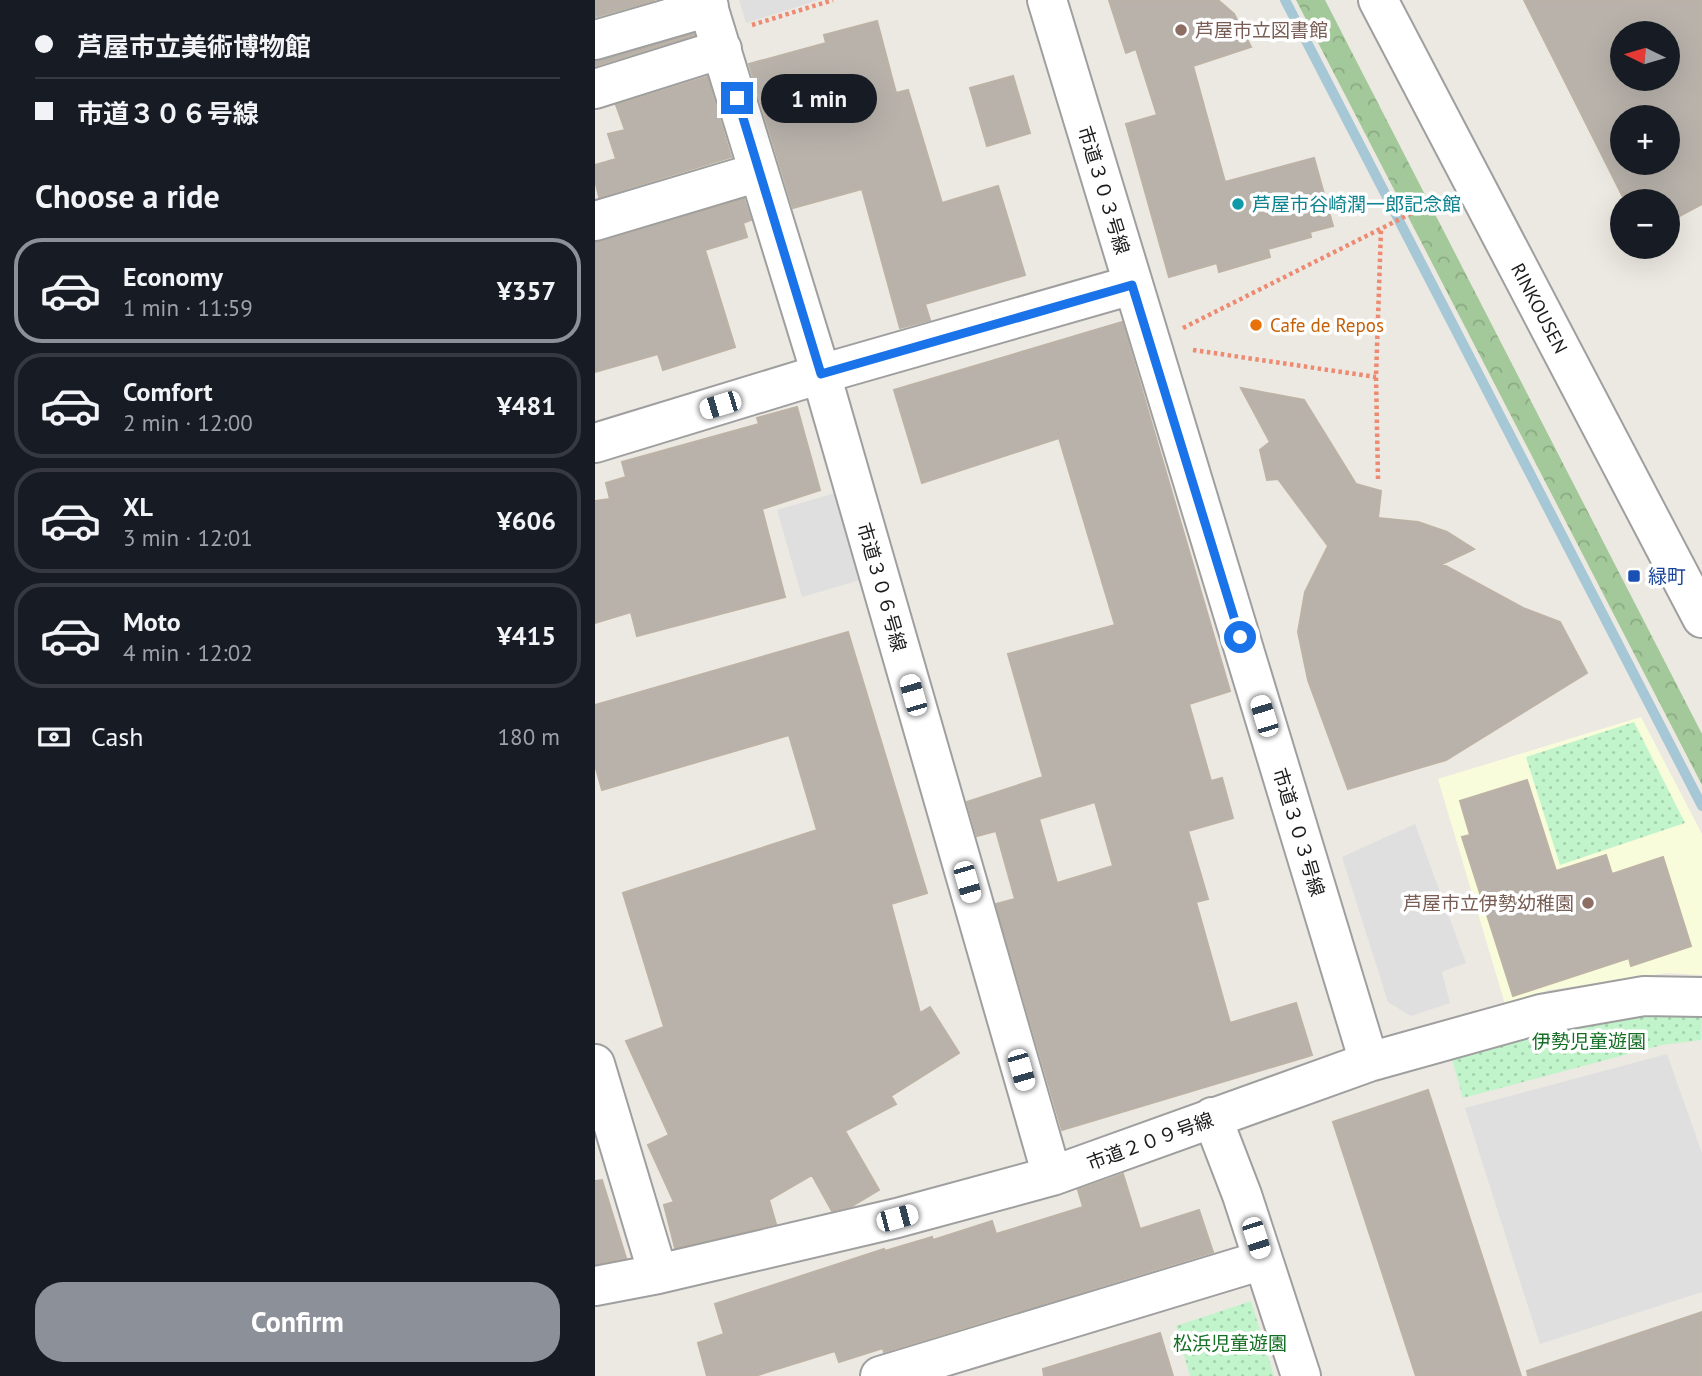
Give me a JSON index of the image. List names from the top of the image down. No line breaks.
{"streets":{"street":["市道３０３号線","RINKOUSEN","市道３０６号線","市道２０９号線"]},"crossings":[["市道３０３号線","市道２０９号線"],["市道３０６号線","市道２０９号線"]],"parks":["伊勢児童遊園","松浜児童遊園"],"places":{"other":["芦屋市立図書館","芦屋市谷崎潤一郎記念館","Cafe de Repos","芦屋市立伊勢幼稚園"],"transit":["緑町"]},"north":"left","page":{"banner":["芦屋市立美術博物館","市道３０６号線"],"map_buttons":["+","−"],"bubble":"1 min","heading":"Choose a ride","list":[{"name":"Economy","note":"1 min · 11:59","value":"¥357"},{"name":"Comfort","note":"2 min · 12:00","value":"¥481"},{"name":"XL","note":"3 min · 12:01","value":"¥606"},{"name":"Moto","note":"4 min · 12:02","value":"¥415"}],"pay":["Cash","180 m"],"buttons":"Confirm"}}
